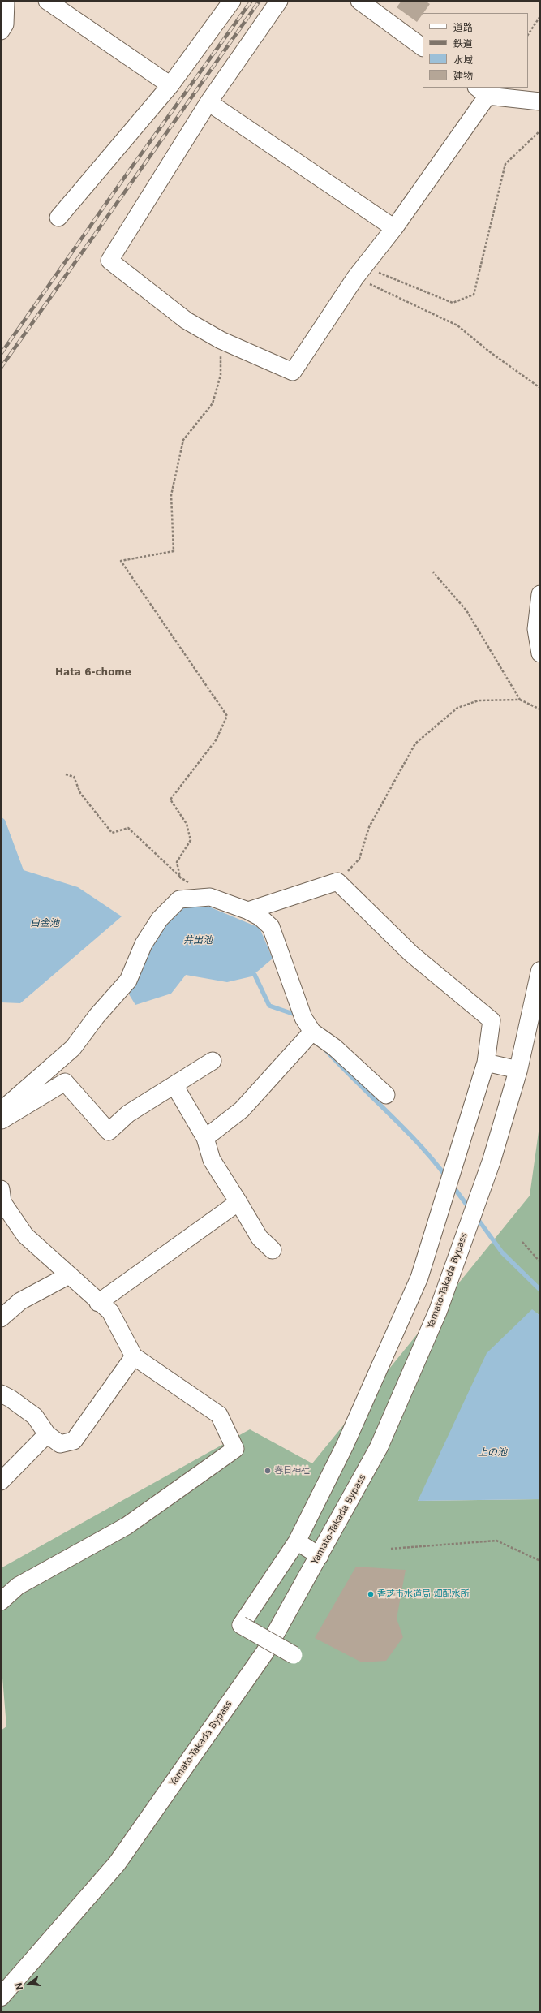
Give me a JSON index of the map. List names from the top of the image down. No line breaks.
{"streets":{"highway":["Yamato-Takada Bypass"]},"districts":["Hata 6-chome"],"water":["白金池","井出池","上の池"],"places":["春日神社","香芝市水道局 畑配水所"],"legend":["道路","鉄道","水域","建物"],"north":"left"}
